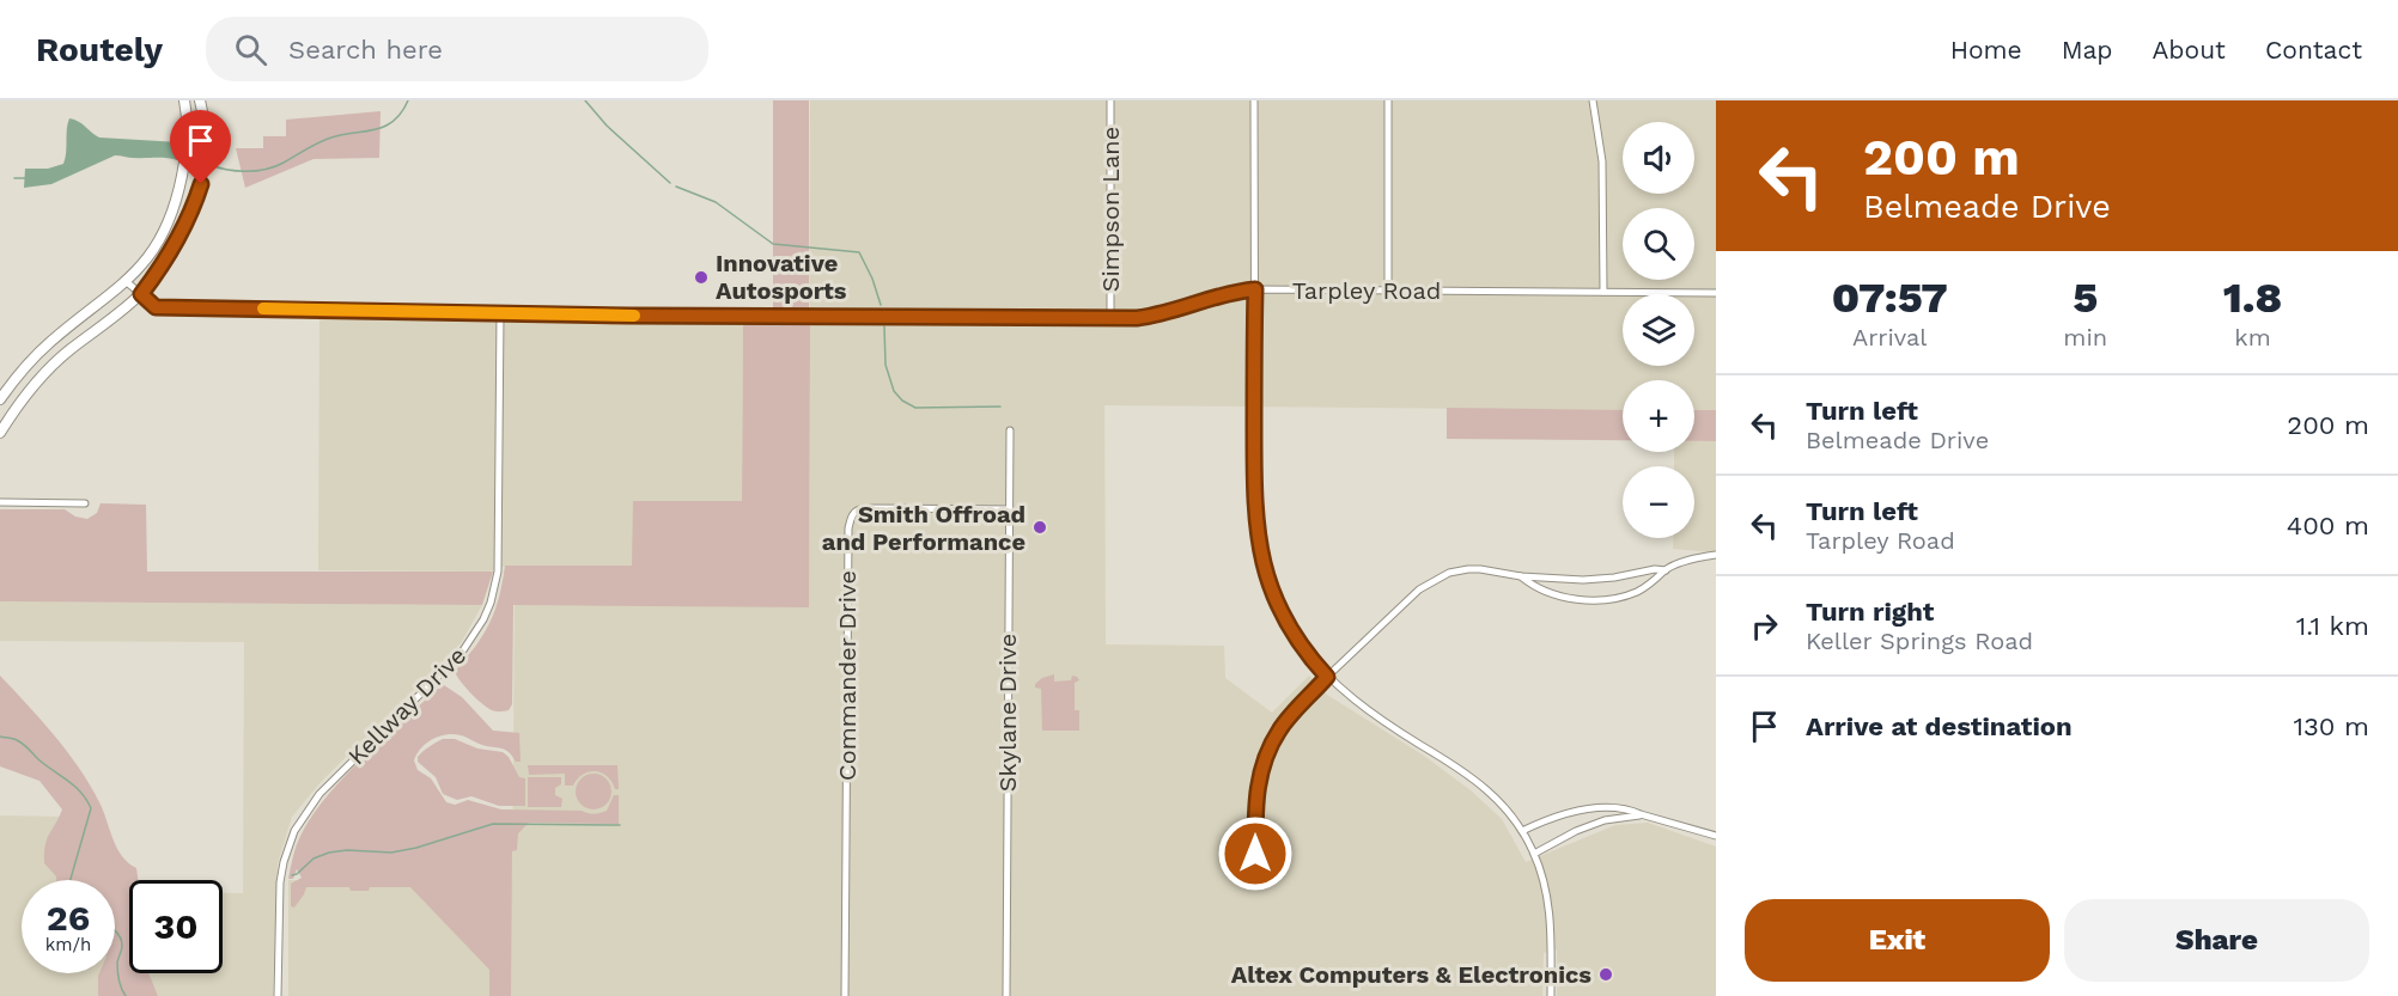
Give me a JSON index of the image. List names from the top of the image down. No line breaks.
{"streets":{"street":["Simpson Lane","Tarpley Road","Commander Drive","Kellway Drive","Skylane Drive"]},"crossings":[["Simpson Lane","Tarpley Road"],["Tarpley Road","Kellway Drive"],["Commander Drive","Skylane Drive"]],"places":["Innovative Autosports","Smith Offroad and Performance","Altex Computers & Electronics"],"page":{"header":"Routely","search":"Search here","nav":["Home","Map","About","Contact"],"turn":["200 m","Belmeade Drive"],"map_buttons":["+","−"],"eta":["07:57","Arrival","5","min","1.8","km"],"list":[{"name":"Turn left","note":"Belmeade Drive","value":"200 m"},{"name":"Turn left","note":"Tarpley Road","value":"400 m"},{"name":"Turn right","note":"Keller Springs Road","value":"1.1 km"},{"name":"Arrive at destination","value":"130 m"}],"speed":"26 km/h","limit":"30","buttons":["Exit","Share"]}}
